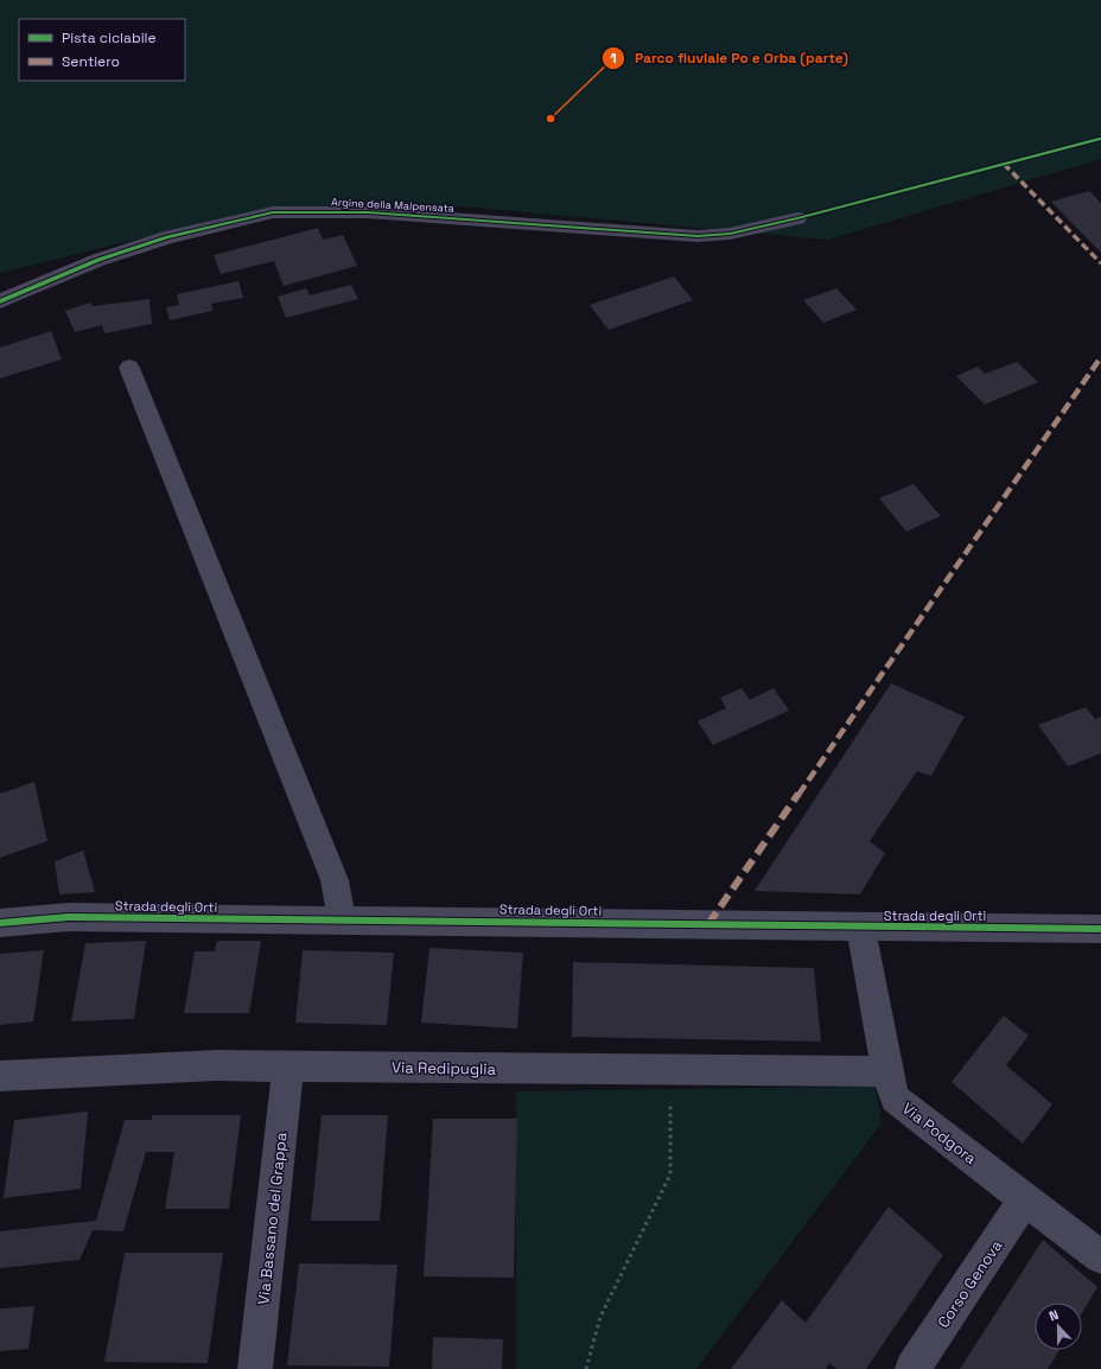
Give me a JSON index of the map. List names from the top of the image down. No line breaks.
{"streets":{"street":["Argine della Malpensata","Strada degli Orti","Via Redipuglia","Via Podgora","Via Bassano del Grappa","Corso Genova"]},"crossings":[["Strada degli Orti","Via Podgora"],["Via Redipuglia","Via Podgora"],["Via Redipuglia","Via Bassano del Grappa"],["Via Podgora","Corso Genova"]],"places":["Parco fluviale Po e Orba (parte)"],"legend":["Pista ciclabile","Sentiero"],"north":"top"}
